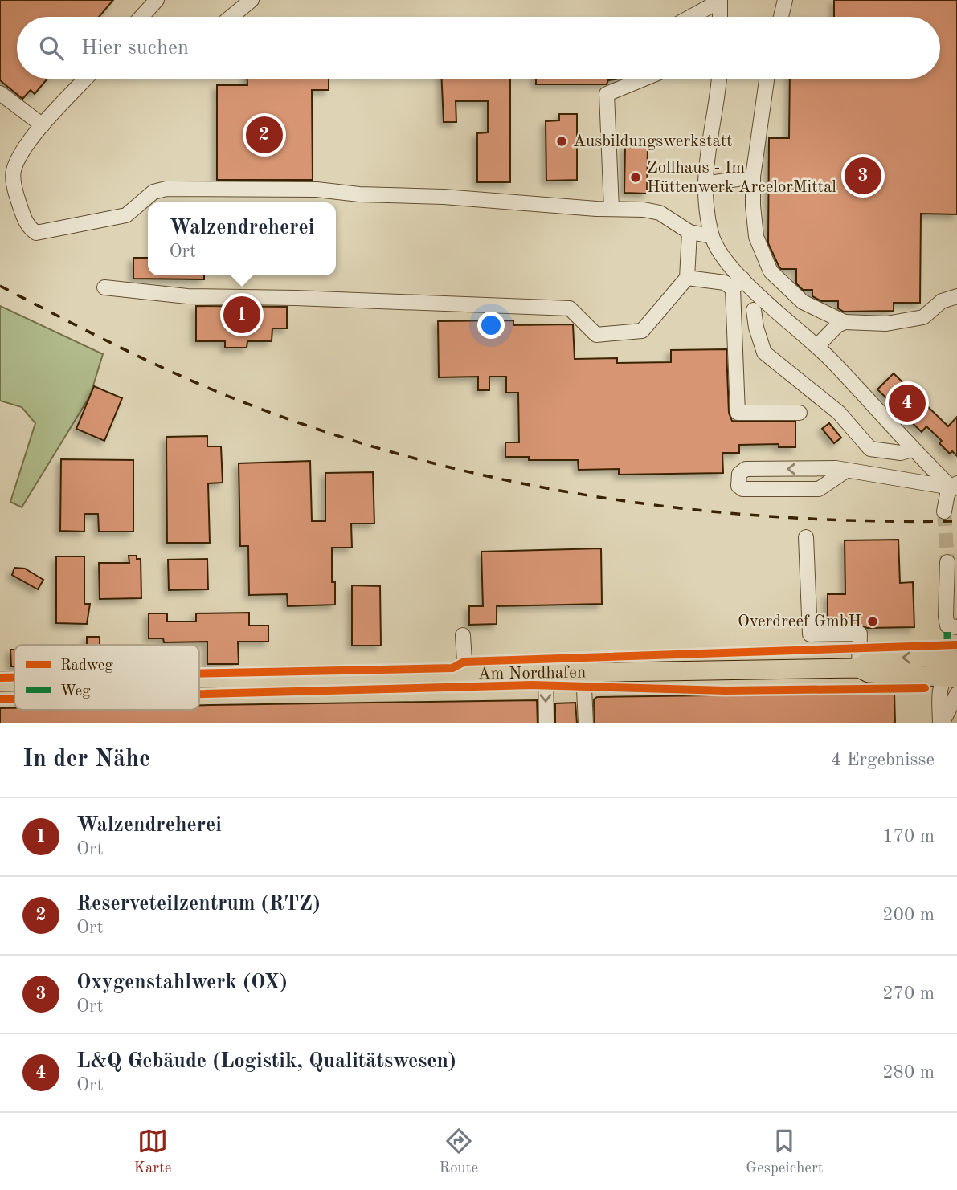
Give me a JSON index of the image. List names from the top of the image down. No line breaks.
{"streets":{"main road":["Am Nordhafen"]},"places":["Ausbildungswerkstatt","Zollhaus - Im Hüttenwerk ArcelorMittal","Overdreef GmbH"],"legend":["Radweg","Weg"],"page":{"search":"Hier suchen","pins":["2","3","1","4"],"popup":["Walzendreherei","Ort"],"heading":["In der Nähe","4 Ergebnisse"],"list":[{"mark":"1","name":"Walzendreherei","note":"Ort","value":"170 m"},{"mark":"2","name":"Reserveteilzentrum (RTZ)","note":"Ort","value":"200 m"},{"mark":"3","name":"Oxygenstahlwerk (OX)","note":"Ort","value":"270 m"},{"mark":"4","name":"L&Q Gebäude (Logistik, Qualitätswesen)","note":"Ort","value":"280 m"}],"nav":["Karte","Route","Gespeichert"]}}
